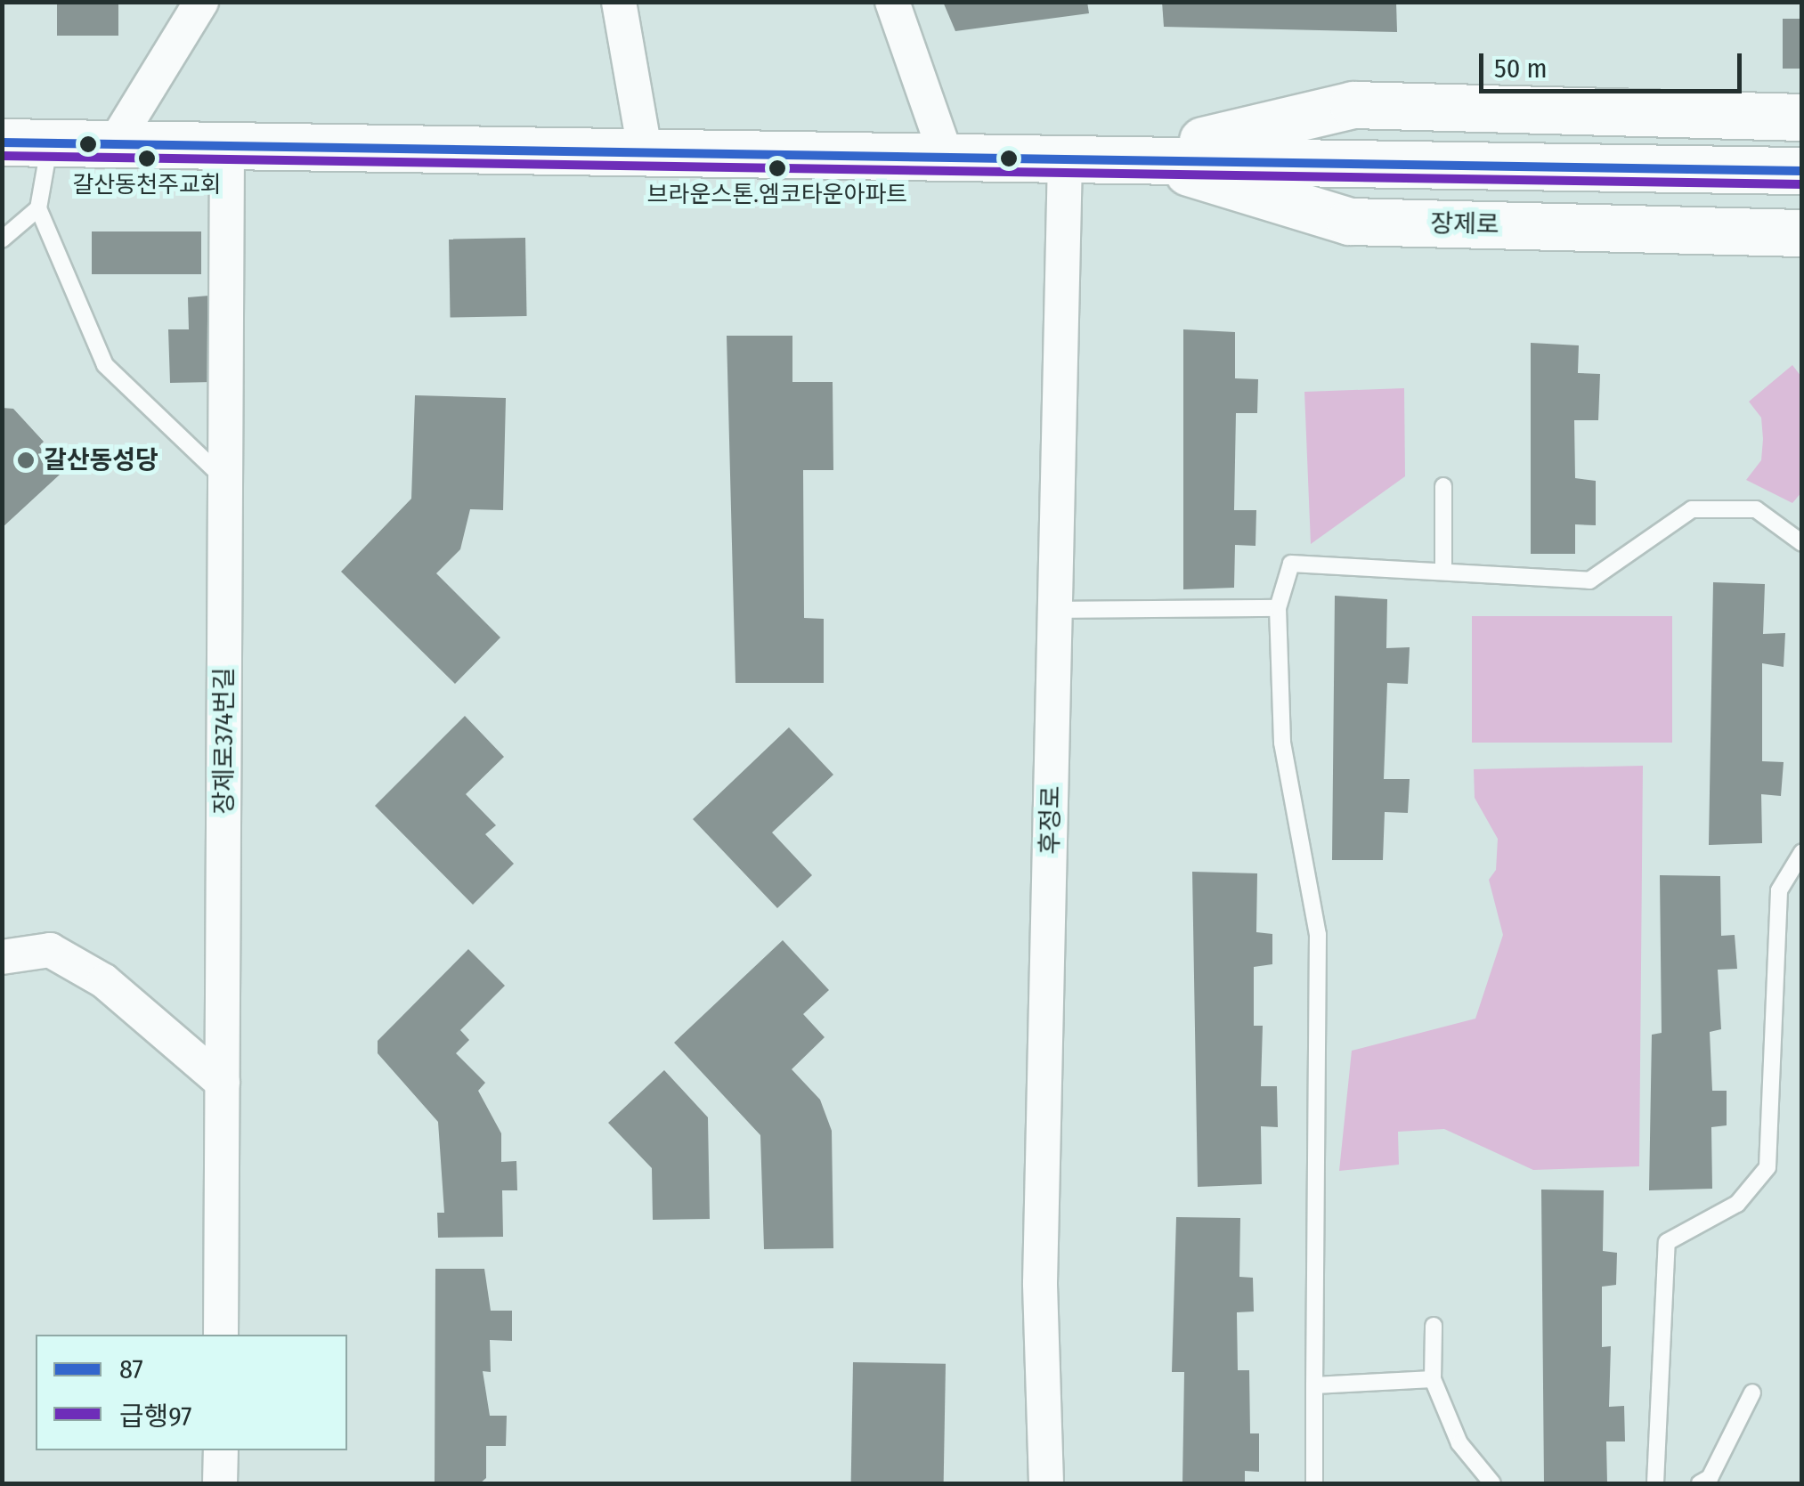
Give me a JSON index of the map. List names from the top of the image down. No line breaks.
{"streets":{"main road":["장제로"],"street":["장제로374번길","후정로"]},"crossings":[["장제로","장제로374번길"],["장제로","후정로"]],"places":["갈산동천주교회","브라운스톤.엠코타운아파트","갈산동성당"],"lines":["transit line 87","transit line 급행97"],"legend":["87","급행97"],"scale_bar":"50 m"}
